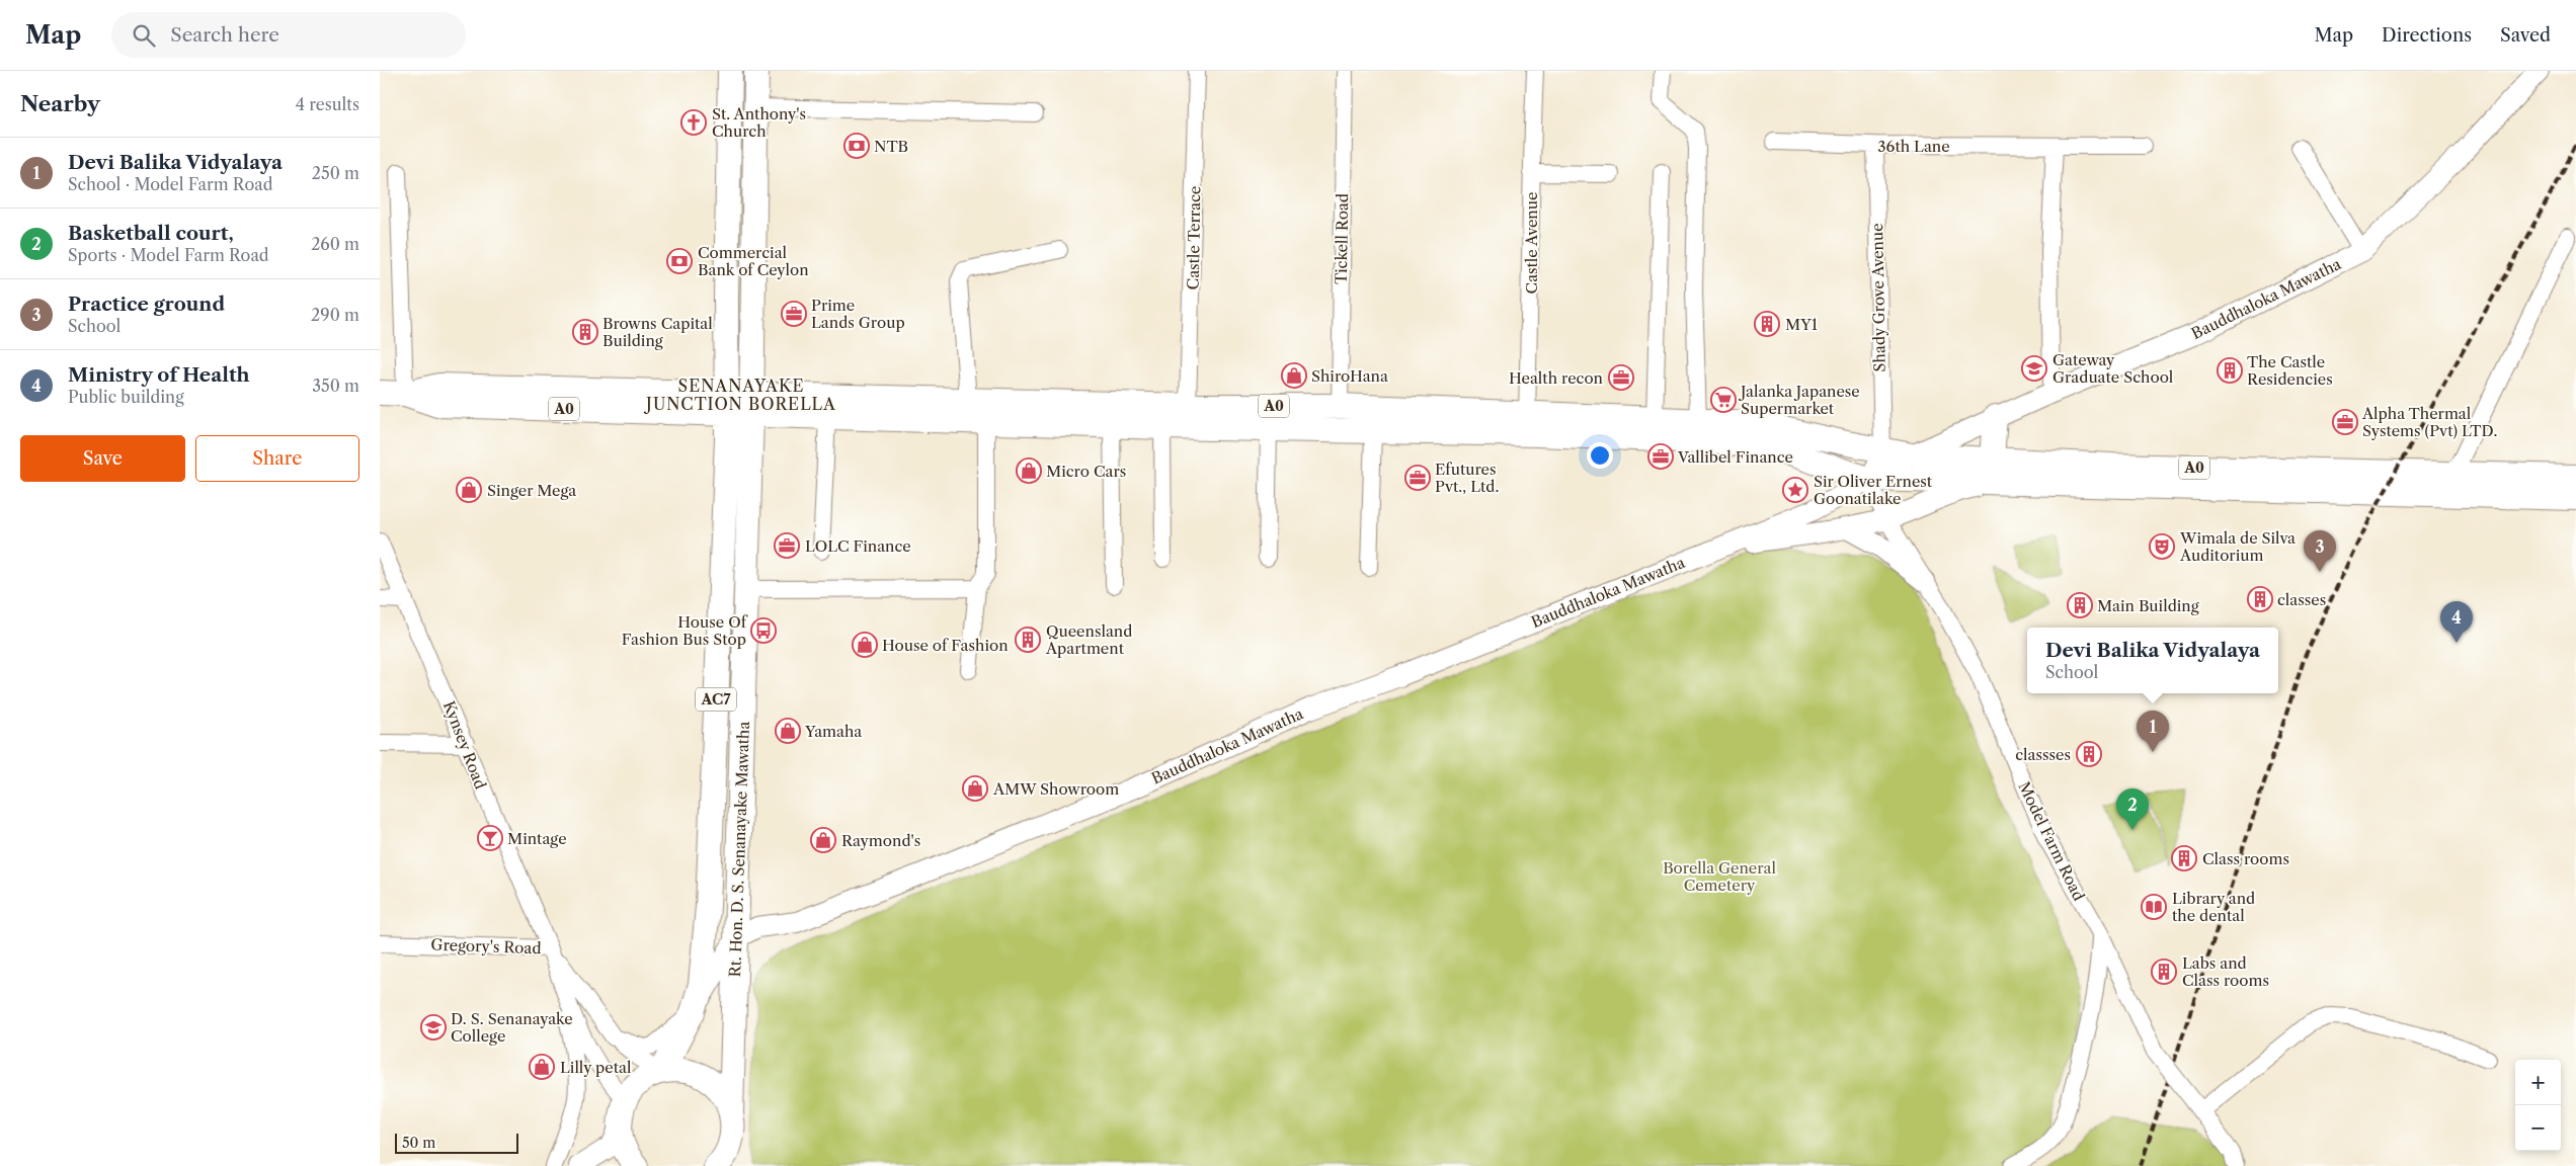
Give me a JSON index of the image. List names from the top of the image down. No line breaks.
{"streets":{"highway":["A0","AC7","Rt. Hon. D. S. Senanayake Mawatha"],"main road":["Bauddhaloka Mawatha"],"street":["36th Lane","Castle Terrace","Tickell Road","Castle Avenue","Shady Grove Avenue","Kynsey Road","Model Farm Road","Gregory's Road"]},"crossings":[["36th Lane","Shady Grove Avenue"],["Castle Terrace","A0"],["Tickell Road","A0"],["Castle Avenue","A0"],["Shady Grove Avenue","A0"],["Bauddhaloka Mawatha","A0"],["Bauddhaloka Mawatha","Model Farm Road"],["Bauddhaloka Mawatha","Rt. Hon. D. S. Senanayake Mawatha"],["A0","Model Farm Road"],["A0","Rt. Hon. D. S. Senanayake Mawatha"],["Kynsey Road","Rt. Hon. D. S. Senanayake Mawatha"],["Kynsey Road","Gregory's Road"]],"districts":["SENANAYAKE JUNCTION BORELLA"],"parks":["Borella General Cemetery"],"places":{"church":["St. Anthony's Church"],"bank":["NTB","Commercial Bank of Ceylon"],"office":["Prime Lands Group","Health recon","Alpha Thermal Systems (Pvt) LTD.","Vallibel Finance","Efutures Pvt., Ltd.","LOLC Finance"],"building":["MY1","Browns Capital Building","The Castle Residencies","classes","Main Building","Queensland Apartment","classses","Class rooms","Labs and Class rooms"],"school or university":["Gateway Graduate School","D. S. Senanayake College"],"shop":["ShiroHana","Micro Cars","Singer Mega","House of Fashion","Yamaha","AMW Showroom","Raymond's","Lilly petal"],"supermarket":["Jalanka Japanese Supermarket"],"place":["Sir Oliver Ernest Goonatilake"],"theatre":["Wimala de Silva Auditorium"],"bus stop":["House Of Fashion Bus Stop"],"bar":["Mintage"],"library":["Library and the dental"]},"scale_bar":"50 m","page":{"header":"Map","search":"Search here","nav":["Map","Directions","Saved"],"heading":["Nearby","4 results"],"list":[{"mark":"1","name":"Devi Balika Vidyalaya","note":"School · Model Farm Road","value":"250 m"},{"mark":"2","name":"Basketball court,","note":"Sports · Model Farm Road","value":"260 m"},{"mark":"3","name":"Practice ground","note":"School","value":"290 m"},{"mark":"4","name":"Ministry of Health","note":"Public building","value":"350 m"}],"buttons":["Save","Share"],"pins":["3","4","1","2"],"popup":["Devi Balika Vidyalaya","School"],"map_buttons":["+","−"],"scale":"50 m"}}
